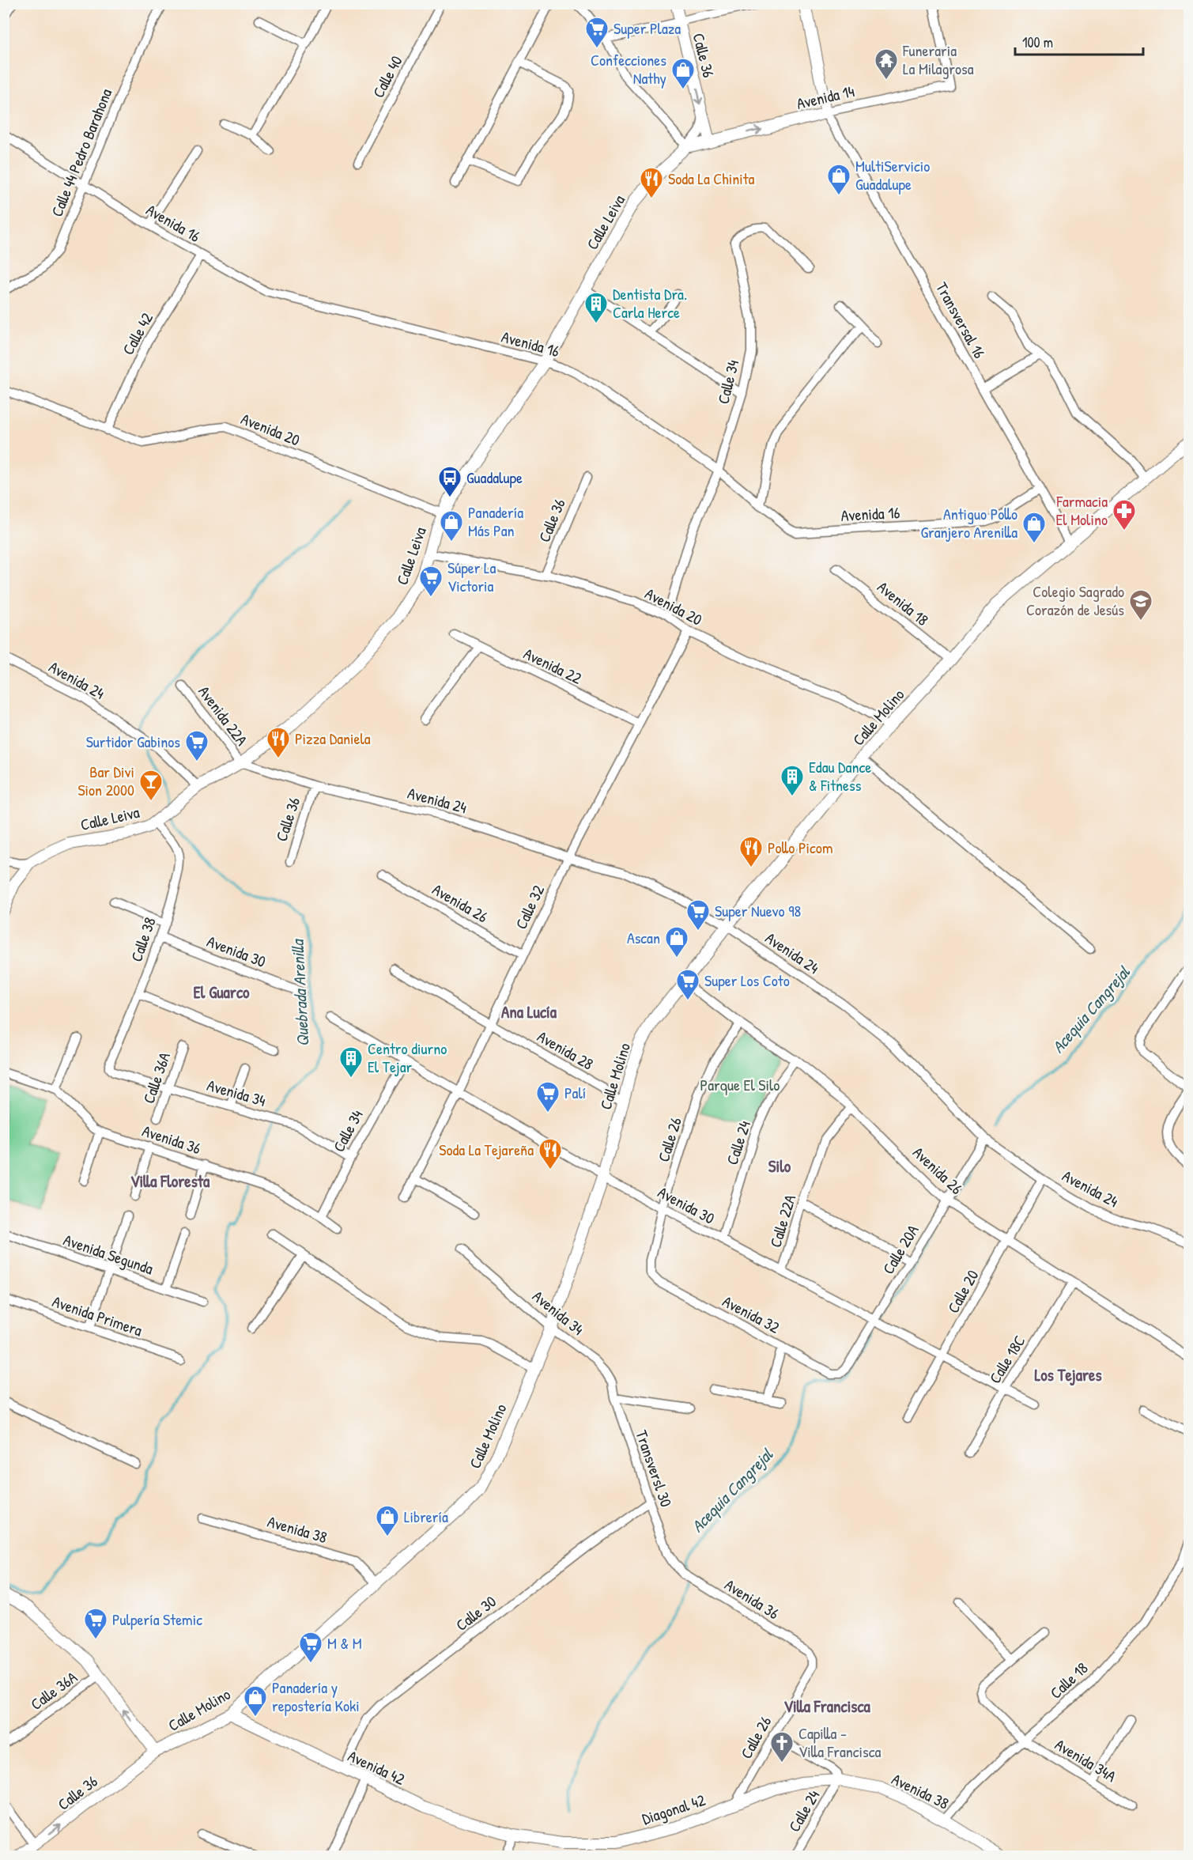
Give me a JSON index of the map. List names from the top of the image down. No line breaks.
{"streets":{"main road":["Calle 36","Avenida 14","Calle Leiva","Calle Molino","Avenida 38","Avenida 42","Diagonal 42"],"street":["Calle 40","Calle 44 Pedro Barahona","Avenida 16","Transversal 16","Calle 42","Calle 34","Avenida 20","Avenida 18","Avenida 22","Avenida 24","Avenida 22A","Avenida 26","Calle 32","Calle 38","Avenida 30","Avenida 28","Calle 36A","Avenida 34","Avenida 36","Calle 26","Calle 24","Calle 22A","Calle 20A","Avenida Segunda","Calle 20","Avenida 32","Avenida Primera","Calle 18C","Transversl 30","Calle 30","Calle 18","Avenida 34A"]},"crossings":[["Calle 36","Avenida 14"],["Calle 36","Calle Leiva"],["Calle 36","Avenida 20"],["Calle 36","Avenida 24"],["Calle 36","Calle Molino"],["Avenida 14","Calle Leiva"],["Avenida 14","Transversal 16"],["Calle 44 Pedro Barahona","Avenida 16"],["Calle Leiva","Avenida 16"],["Calle Leiva","Avenida 20"],["Calle Leiva","Avenida 24"],["Calle Leiva","Avenida 22A"],["Calle Leiva","Calle 38"],["Avenida 16","Transversal 16"],["Avenida 16","Calle 42"],["Avenida 16","Calle 34"],["Transversal 16","Calle Molino"],["Calle 42","Avenida 20"],["Calle 34","Avenida 20"],["Calle 34","Avenida 30"],["Calle 34","Avenida 34"],["Calle 34","Avenida 36"],["Avenida 20","Calle Molino"],["Avenida 20","Calle 32"],["Avenida 18","Calle Molino"],["Avenida 22","Calle 32"],["Avenida 24","Avenida 22A"],["Avenida 24","Calle Molino"],["Avenida 24","Calle 32"],["Avenida 24","Calle 20A"],["Avenida 24","Calle 20"],["Calle Molino","Avenida 26"],["Calle Molino","Avenida 30"],["Calle Molino","Avenida 28"],["Calle Molino","Avenida 34"],["Calle Molino","Avenida 38"],["Calle Molino","Avenida 42"],["Avenida 26","Calle 32"],["Avenida 26","Calle 26"],["Avenida 26","Calle 24"],["Avenida 26","Calle 22A"],["Avenida 26","Calle 20A"],["Avenida 26","Calle 20"],["Avenida 26","Calle 18C"],["Calle 32","Avenida 30"],["Calle 32","Avenida 28"],["Calle 38","Avenida 30"],["Calle 38","Avenida 34"],["Avenida 30","Calle 26"],["Avenida 30","Calle 24"],["Avenida 30","Calle 22A"],["Avenida 30","Calle 20A"],["Avenida 30","Calle 20"],["Avenida 30","Calle 18C"],["Calle 36A","Avenida 34"],["Avenida 34","Transversl 30"],["Avenida 36","Calle 26"],["Avenida 36","Transversl 30"],["Calle 26","Avenida 32"],["Calle 26","Diagonal 42"],["Calle 24","Avenida 38"],["Calle 24","Diagonal 42"],["Calle 20A","Avenida 32"],["Transversl 30","Calle 30"],["Avenida 38","Calle 18"],["Avenida 38","Diagonal 42"],["Calle 30","Avenida 42"],["Calle 18","Avenida 34A"],["Avenida 42","Diagonal 42"]],"one_way":["Avenida 14"],"districts":["El Guarco","Ana Lucía","Silo","Villa Floresta","Los Tejares","Villa Francisca"],"water":["Quebrada Arenilla","Acequia Cangrejal"],"parks":["Parque El Silo"],"places":{"supermarket":["Super Plaza","Súper La Victoria","Surtidor Gabinos","Super Nuevo 98","Super Los Coto","Palí","Pulpería Stemic","M & M"],"temple":["Funeraria La Milagrosa"],"shop":["Confecciones Nathy","MultiServicio Guadalupe","Panadería Más Pan","Antiguo Pollo Granjero Arenilla","Ascan","Librería","Panadería y repostería Koki"],"restaurant":["Soda La Chinita","Pizza Daniela","Pollo Picom","Soda La Tejareña"],"building":["Dentista Dra. Carla Herce","Edau Dance & Fitness","Centro diurno El Tejar"],"bus stop":["Guadalupe"],"pharmacy":["Farmacia El Molino"],"school or university":["Colegio Sagrado Corazón de Jesús"],"bar":["Bar Divi Sion 2000"],"church":["Capilla - Villa Francisca"]},"scale_bar":"100 m"}
